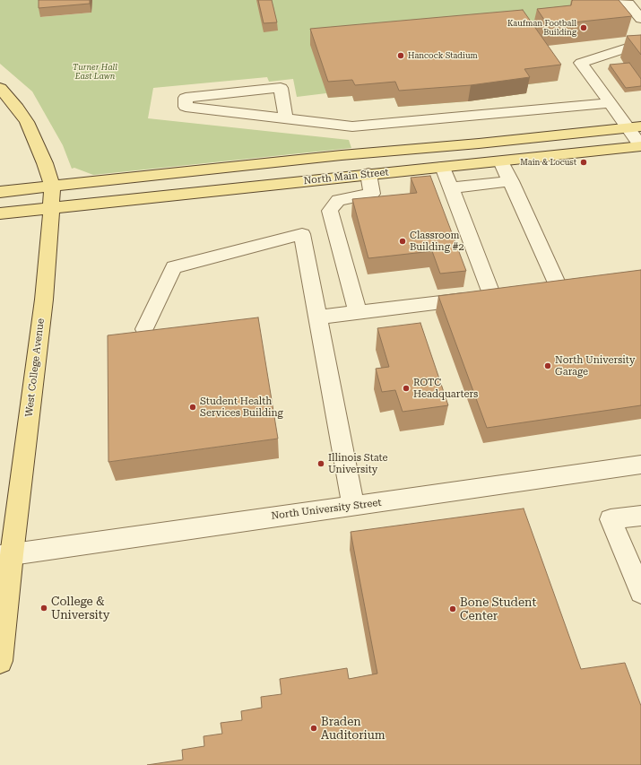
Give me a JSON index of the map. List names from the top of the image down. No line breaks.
{"streets":{"main road":["North Main Street","West College Avenue"],"street":["North University Street"]},"crossings":[["North Main Street","West College Avenue"],["West College Avenue","North University Street"]],"parks":["Turner Hall East Lawn"],"places":["Kaufman Football Building","Hancock Stadium","Main & Locust","Classroom Building #2","North University Garage","ROTC Headquarters","Student Health Services Building","Illinois State University","College & University","Bone Student Center","Braden Auditorium"]}
